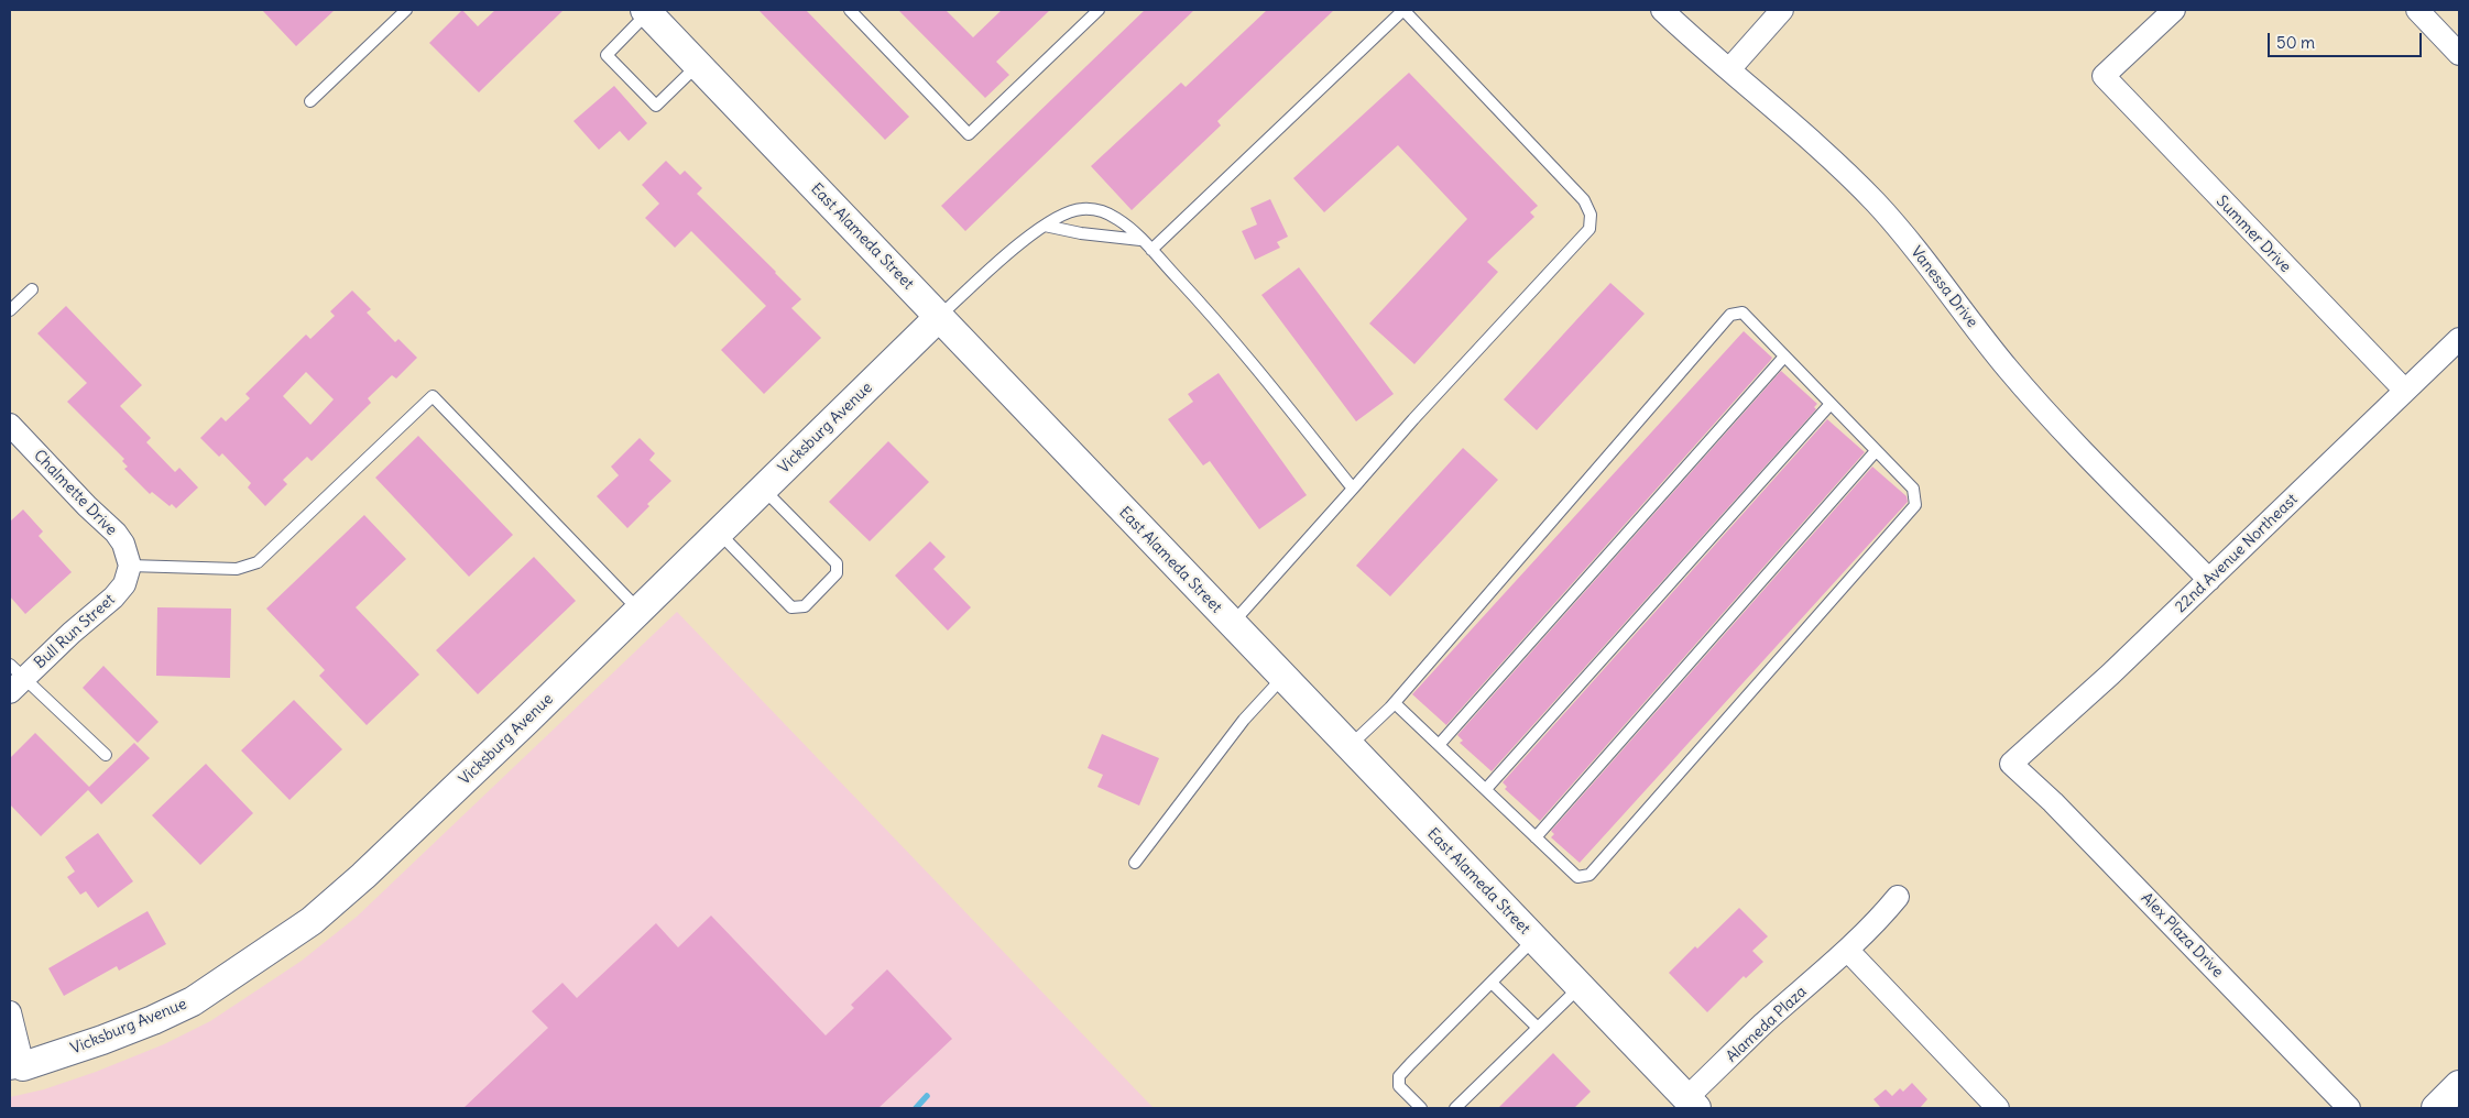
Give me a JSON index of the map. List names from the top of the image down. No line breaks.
{"streets":{"street":["Summer Drive","East Alameda Street","Vanessa Drive","Vicksburg Avenue","Chalmette Drive","22nd Avenue Northeast","Bull Run Street","Alex Plaza Drive","Alameda Plaza"]},"crossings":[["Summer Drive","22nd Avenue Northeast"],["East Alameda Street","Vicksburg Avenue"],["East Alameda Street","Alameda Plaza"],["Vanessa Drive","22nd Avenue Northeast"],["Chalmette Drive","Bull Run Street"],["22nd Avenue Northeast","Alex Plaza Drive"]],"scale_bar":"50 m"}
